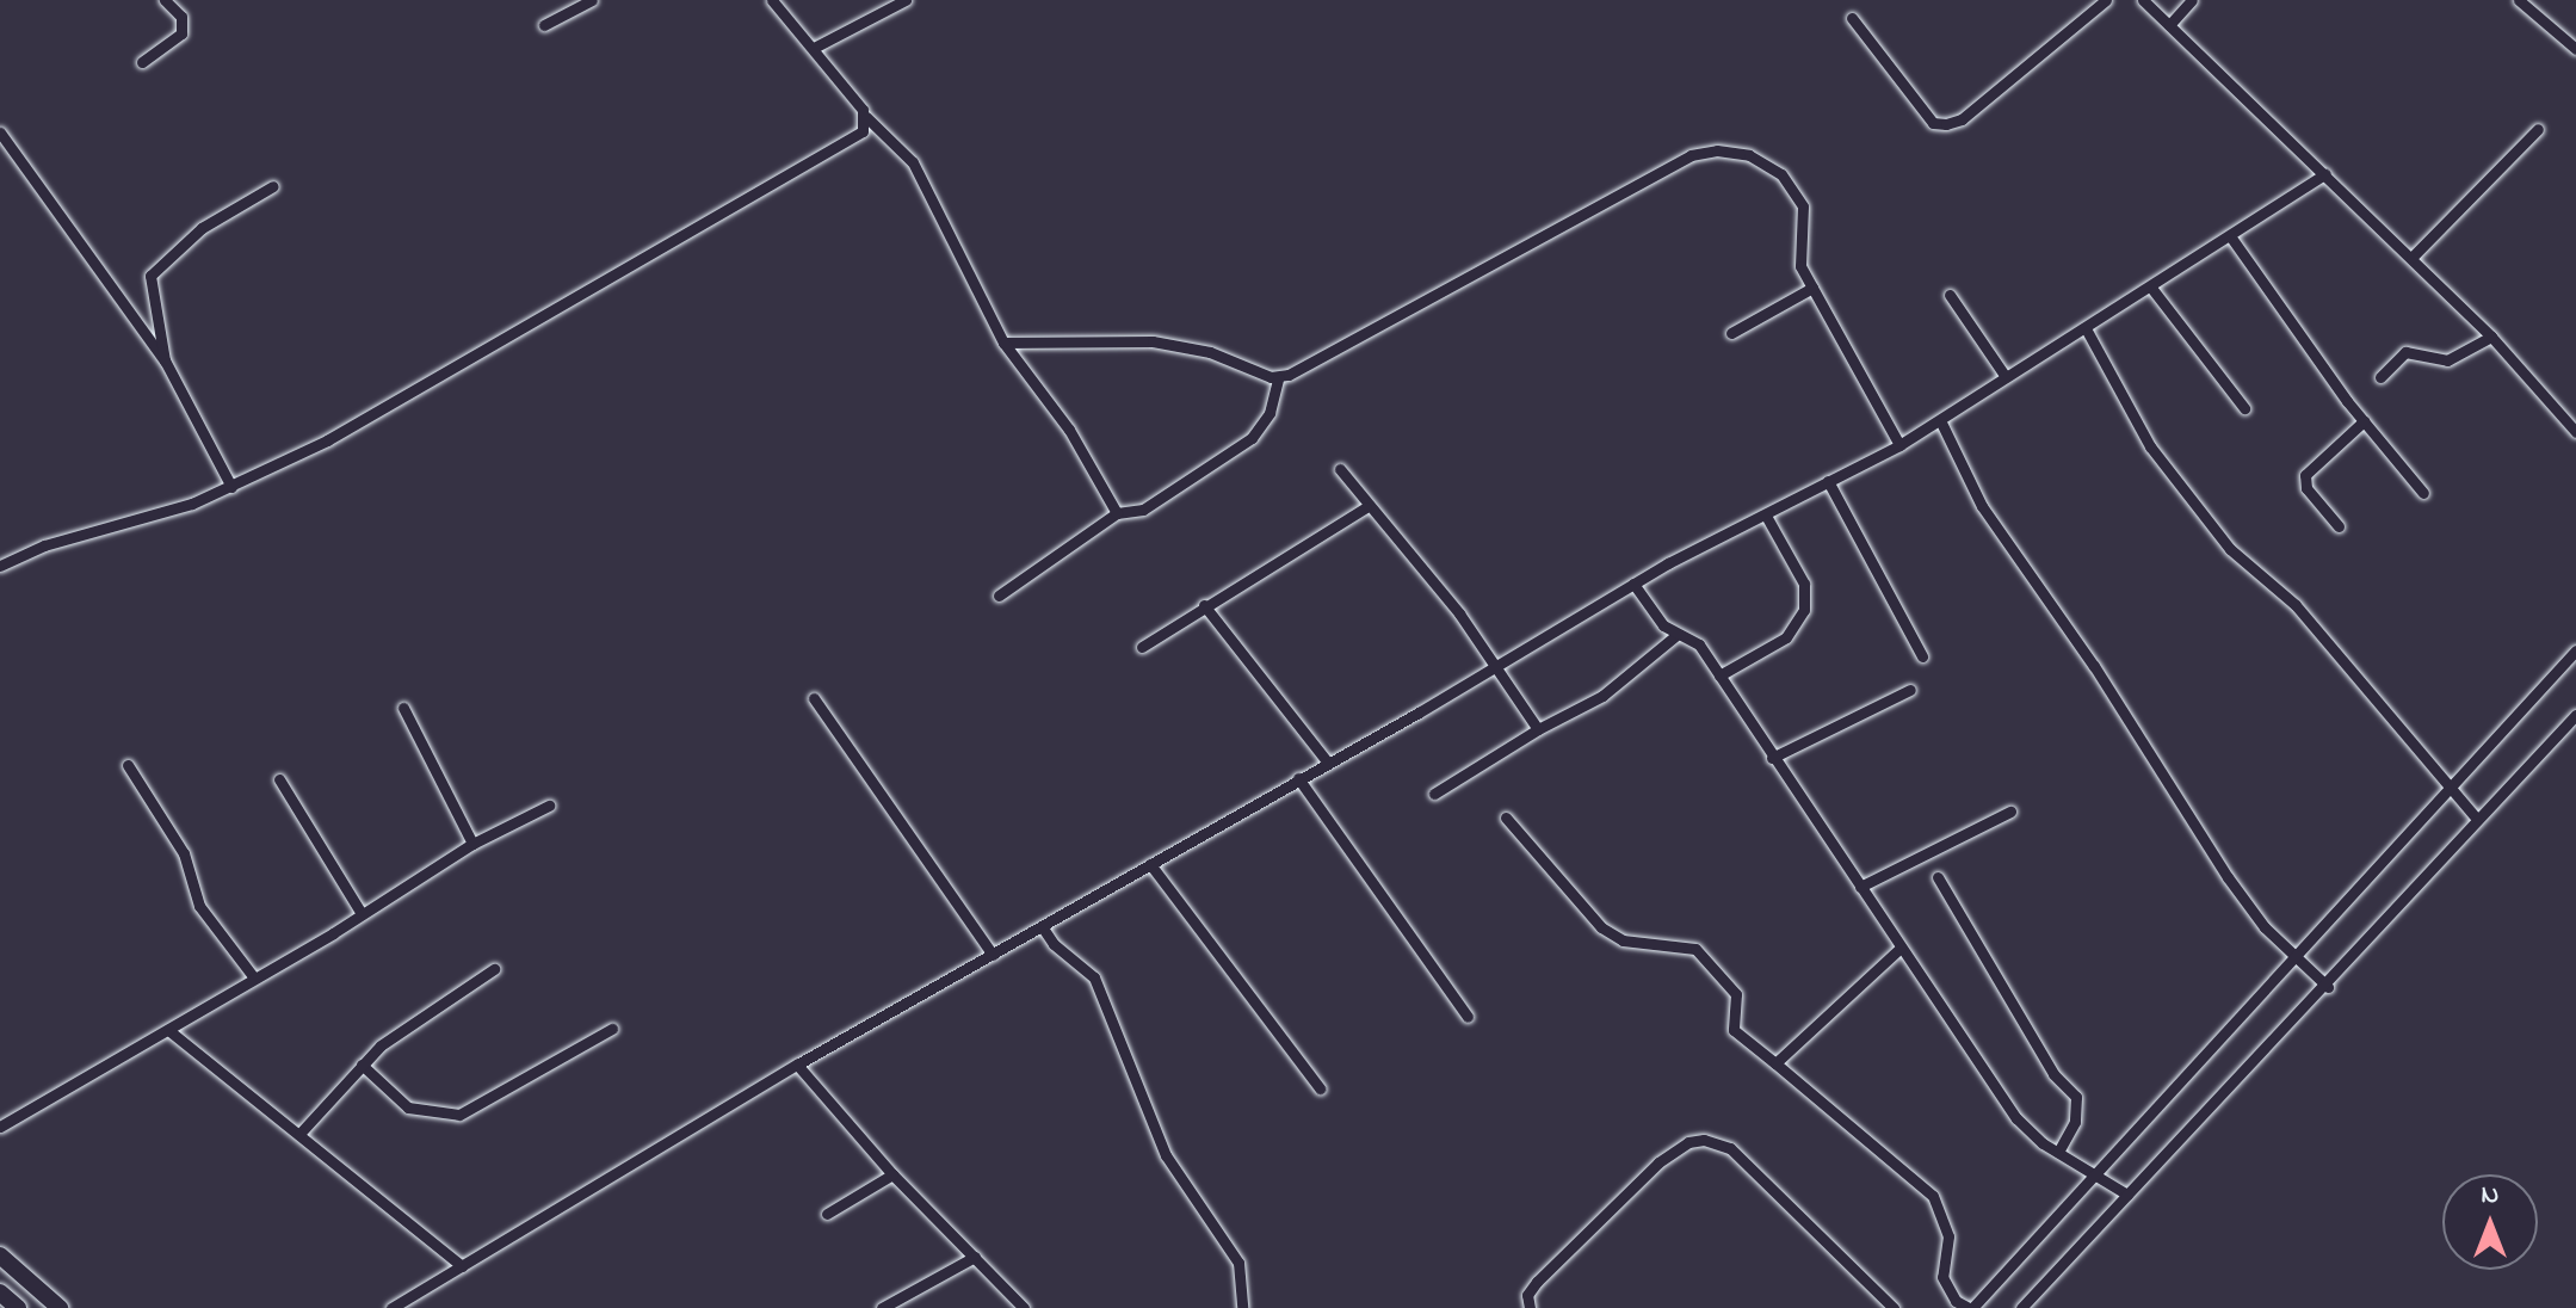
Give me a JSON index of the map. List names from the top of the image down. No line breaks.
{"north":"top"}
